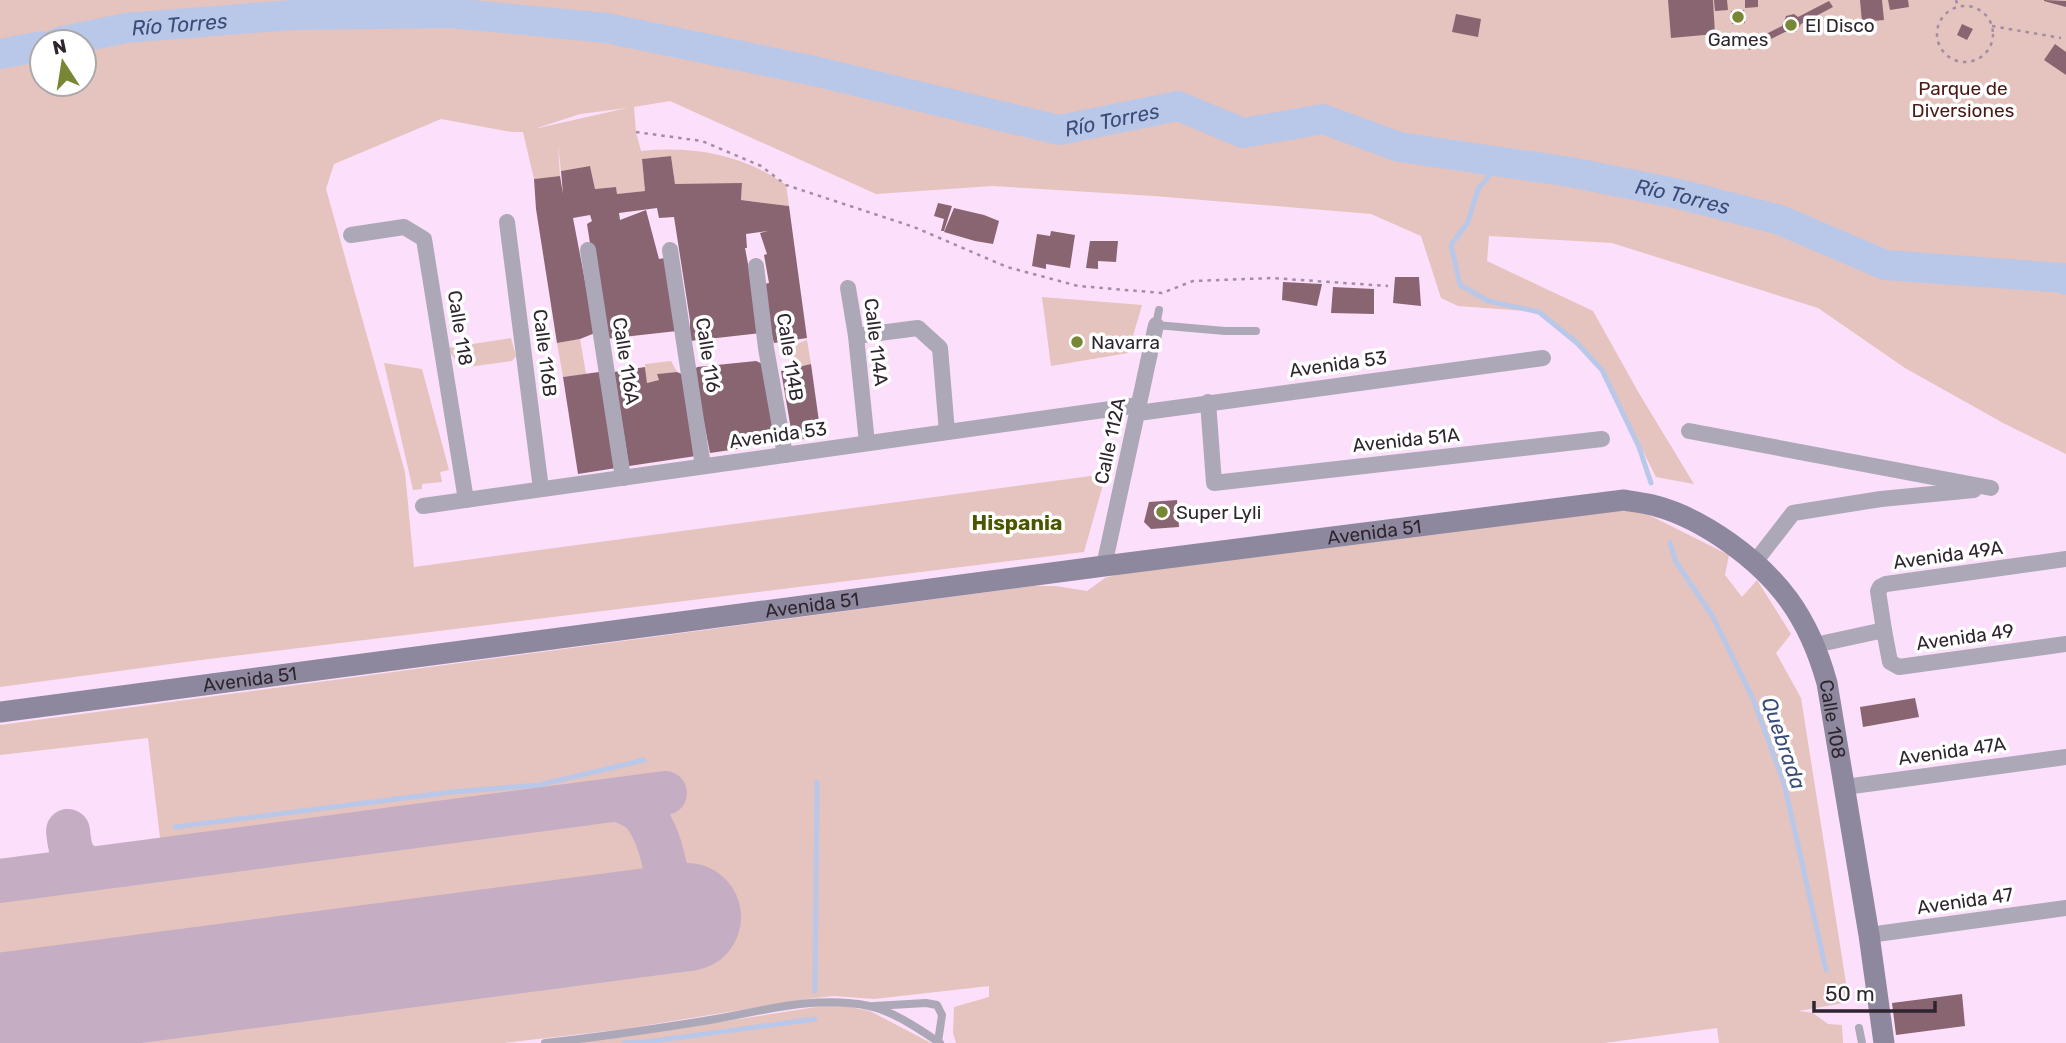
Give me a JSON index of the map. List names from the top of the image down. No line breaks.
{"streets":{"main road":["Avenida 51","Calle 108"],"street":["Calle 118","Calle 114A","Calle 116B","Calle 116","Calle 114B","Calle 116A","Avenida 53","Avenida 51A","Calle 112A","Avenida 49A","Avenida 49","Avenida 47A","Avenida 47"]},"crossings":[["Calle 118","Avenida 53"],["Calle 114A","Avenida 53"],["Calle 116B","Avenida 53"],["Calle 116","Avenida 53"],["Calle 114B","Avenida 53"],["Calle 116A","Avenida 53"],["Avenida 53","Avenida 51A"],["Avenida 53","Calle 112A"],["Calle 112A","Avenida 51"],["Avenida 51","Calle 108"],["Avenida 49A","Avenida 49"],["Calle 108","Avenida 47A"],["Calle 108","Avenida 47"]],"districts":["Hispania"],"water":["Río Torres","Quebrada"],"parks":["Parque de Diversiones"],"places":["Games","El Disco","Navarra","Super Lyli"],"scale_bar":"50 m","north":"top"}
